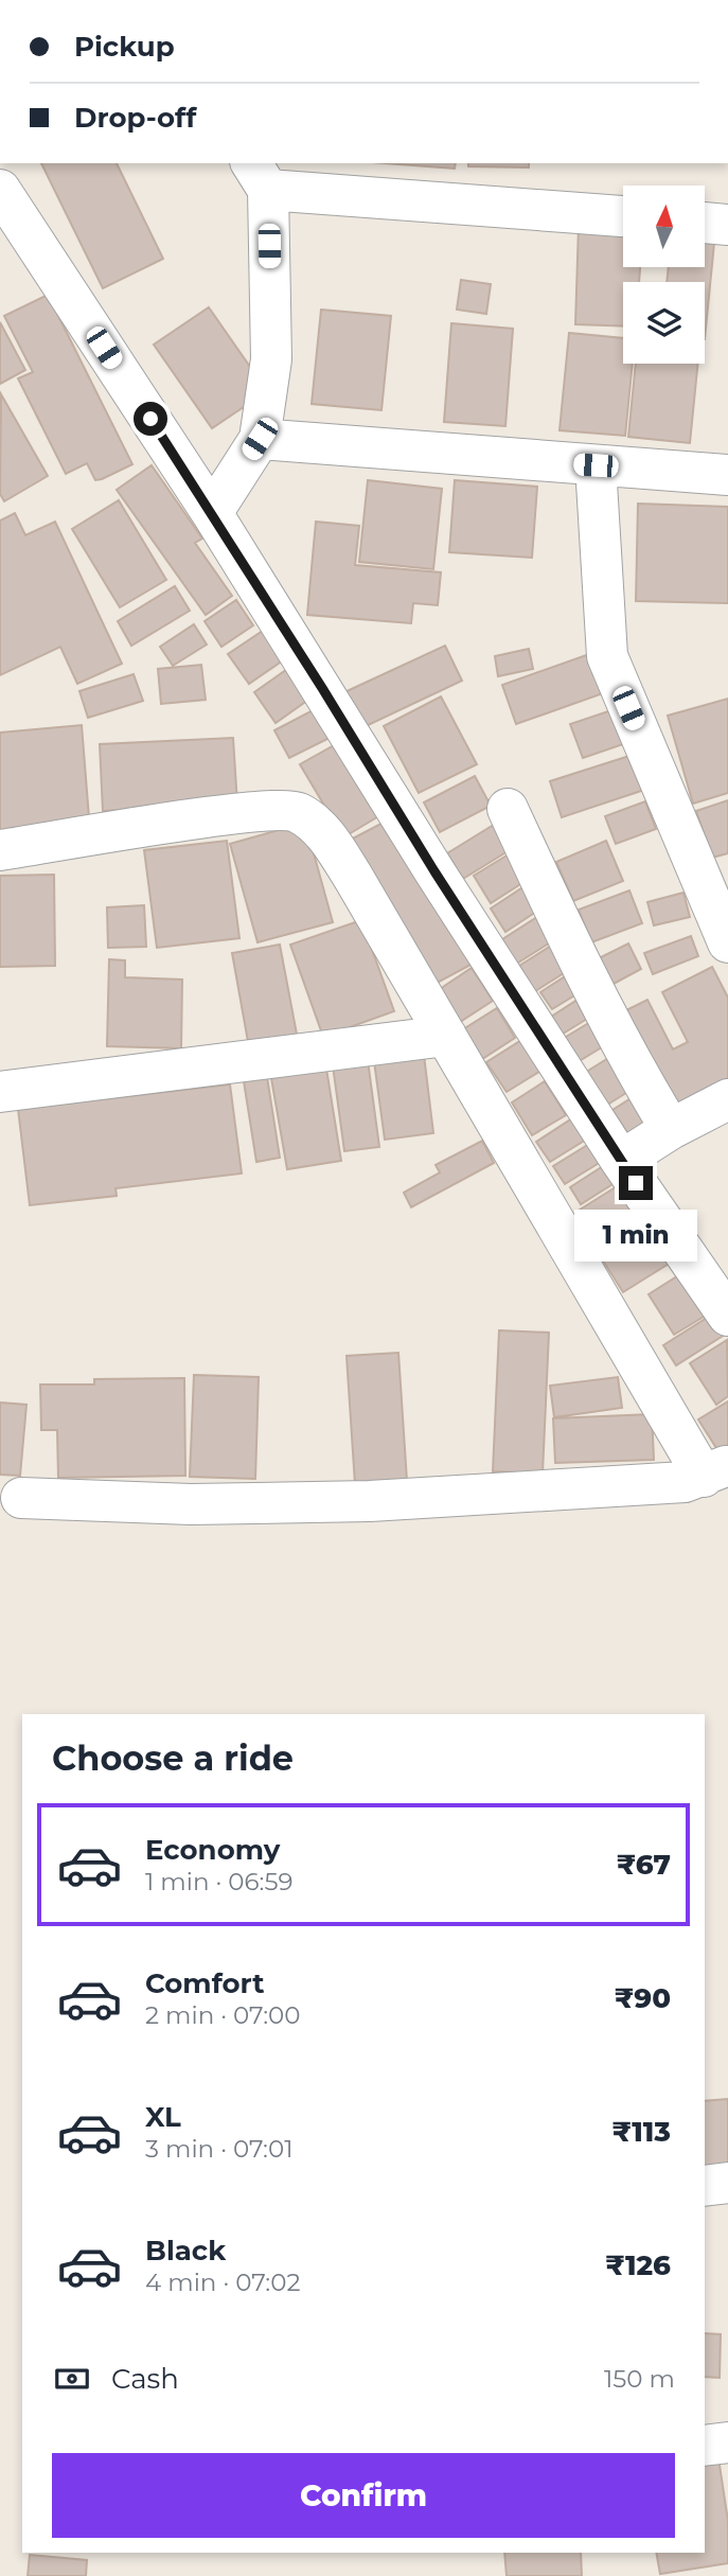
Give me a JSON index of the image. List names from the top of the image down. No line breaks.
{"north":"top","page":{"banner":["Pickup","Drop-off"],"bubble":"1 min","heading":"Choose a ride","list":[{"name":"Economy","note":"1 min · 06:59","value":"₹67"},{"name":"Comfort","note":"2 min · 07:00","value":"₹90"},{"name":"XL","note":"3 min · 07:01","value":"₹113"},{"name":"Black","note":"4 min · 07:02","value":"₹126"}],"pay":["Cash","150 m"],"buttons":"Confirm"}}
